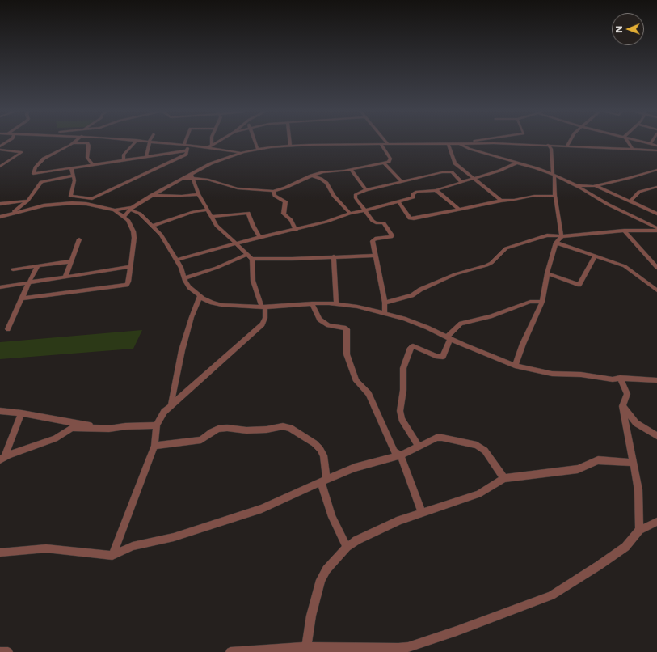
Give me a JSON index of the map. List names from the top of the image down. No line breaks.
{"north":"left"}
